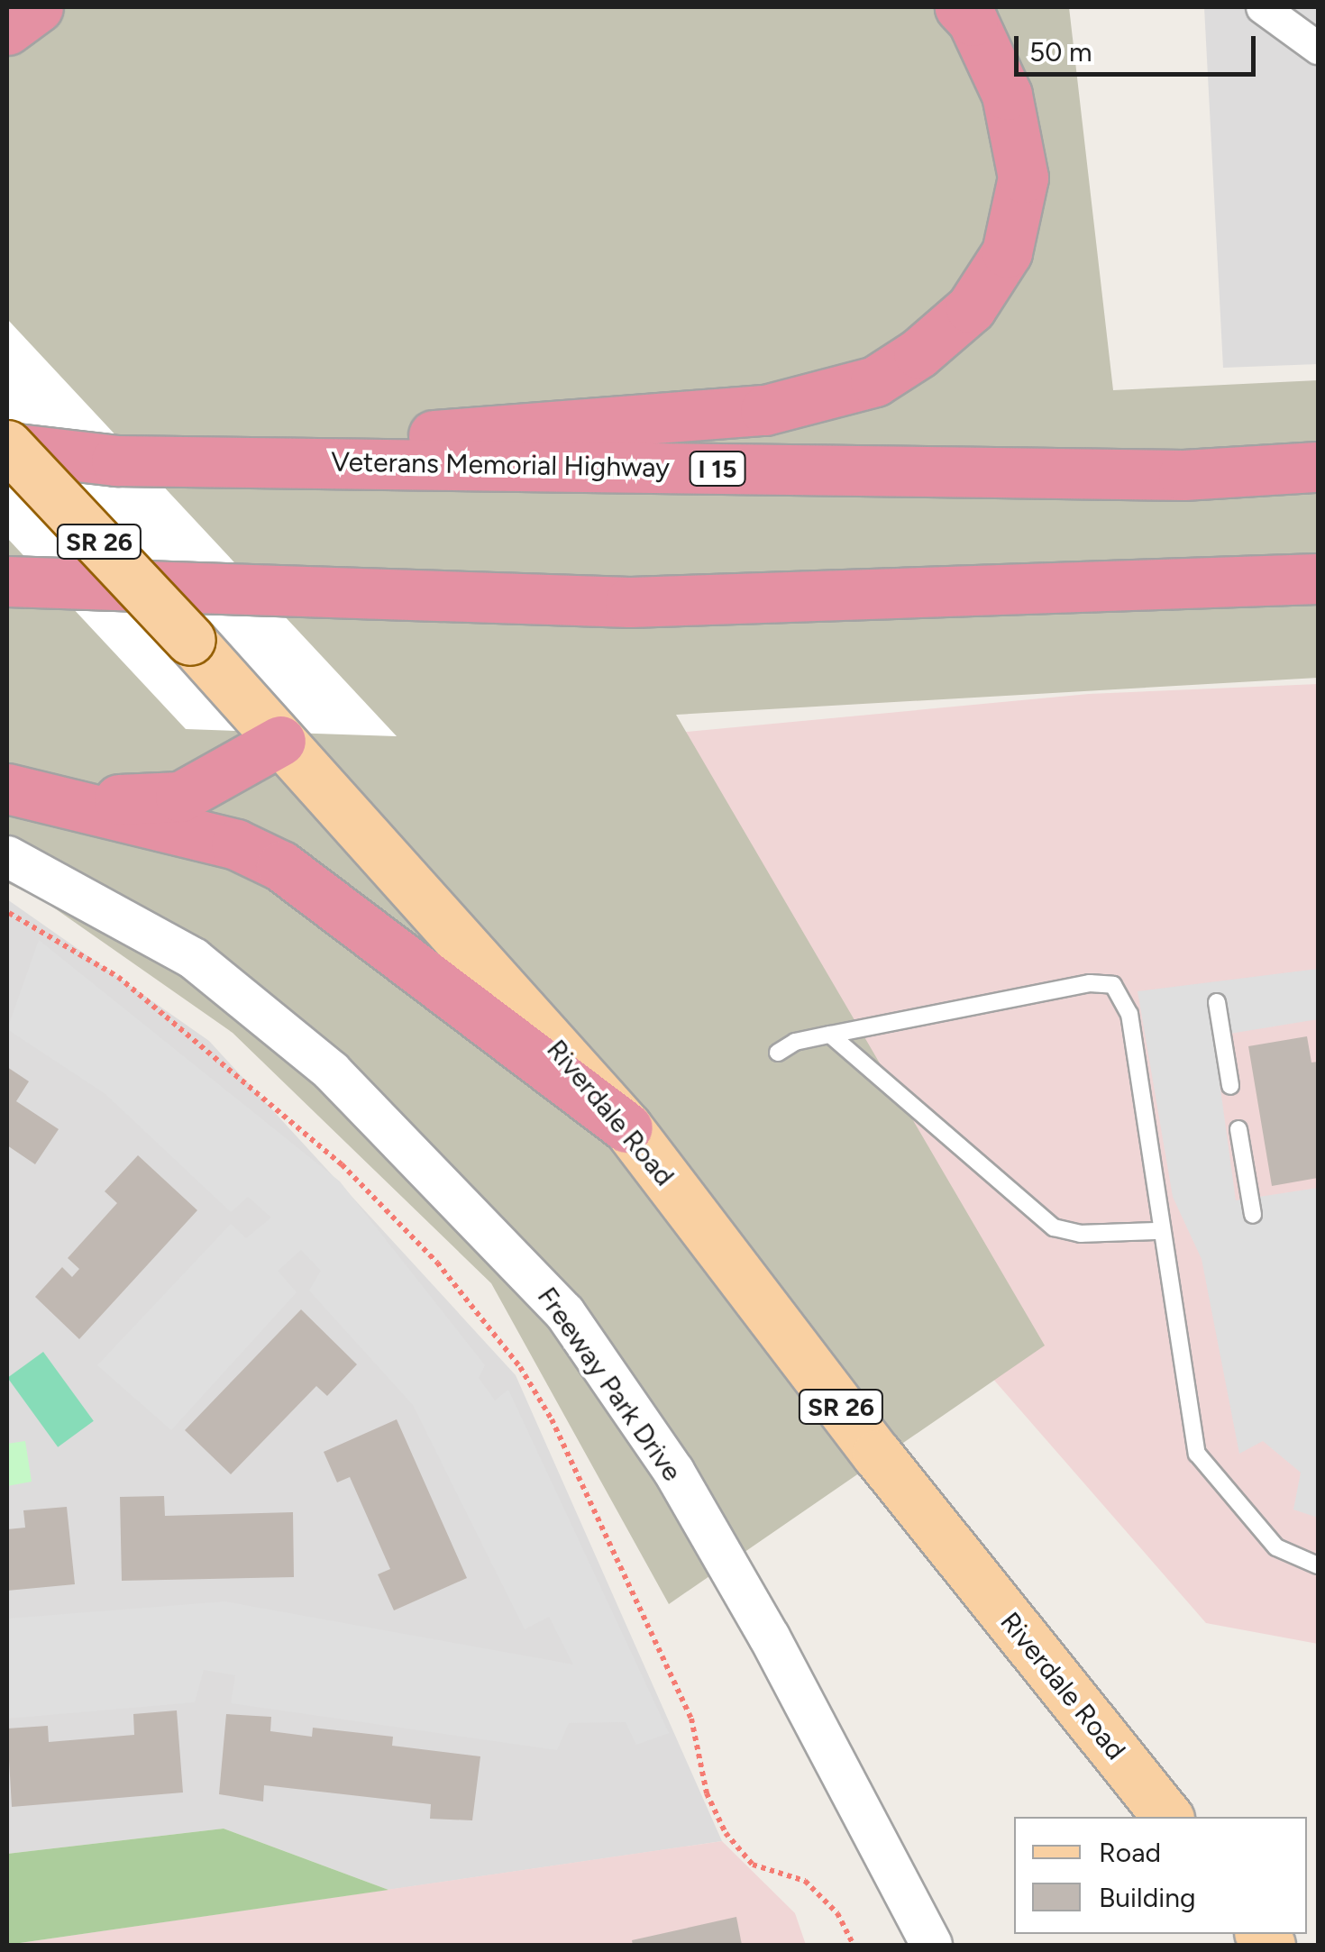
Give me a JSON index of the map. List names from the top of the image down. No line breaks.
{"streets":{"highway":["Veterans Memorial Highway","I 15"],"main road":["SR 26","Riverdale Road"],"street":["Freeway Park Drive"]},"crossings":[["Veterans Memorial Highway","Riverdale Road"]],"legend":["Road","Building"],"scale_bar":"50 m"}
